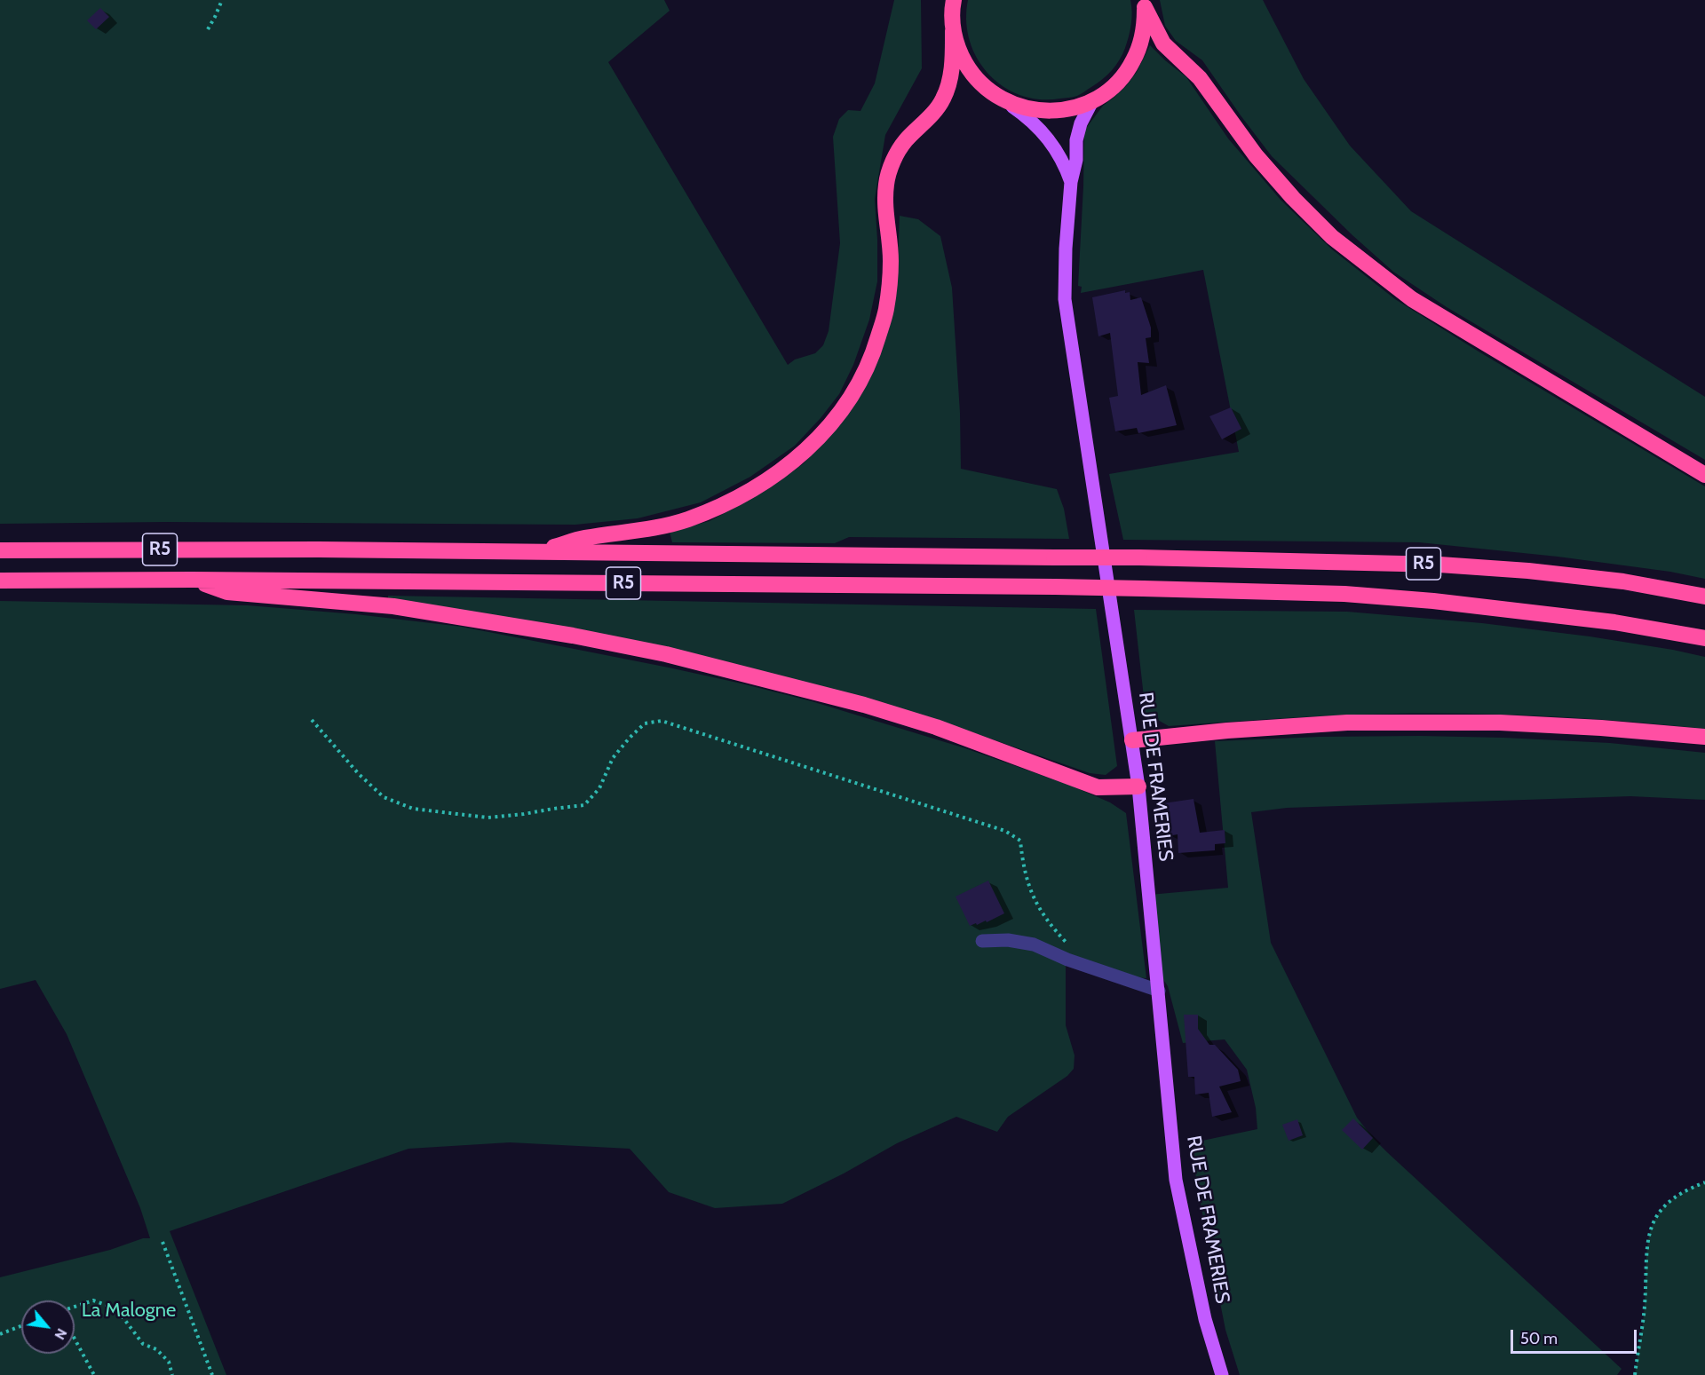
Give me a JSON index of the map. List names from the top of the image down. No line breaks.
{"streets":{"highway":["R5"],"main road":["RUE DE FRAMERIES"]},"parks":["La Malogne"],"scale_bar":"50 m","north":"bottom right"}
